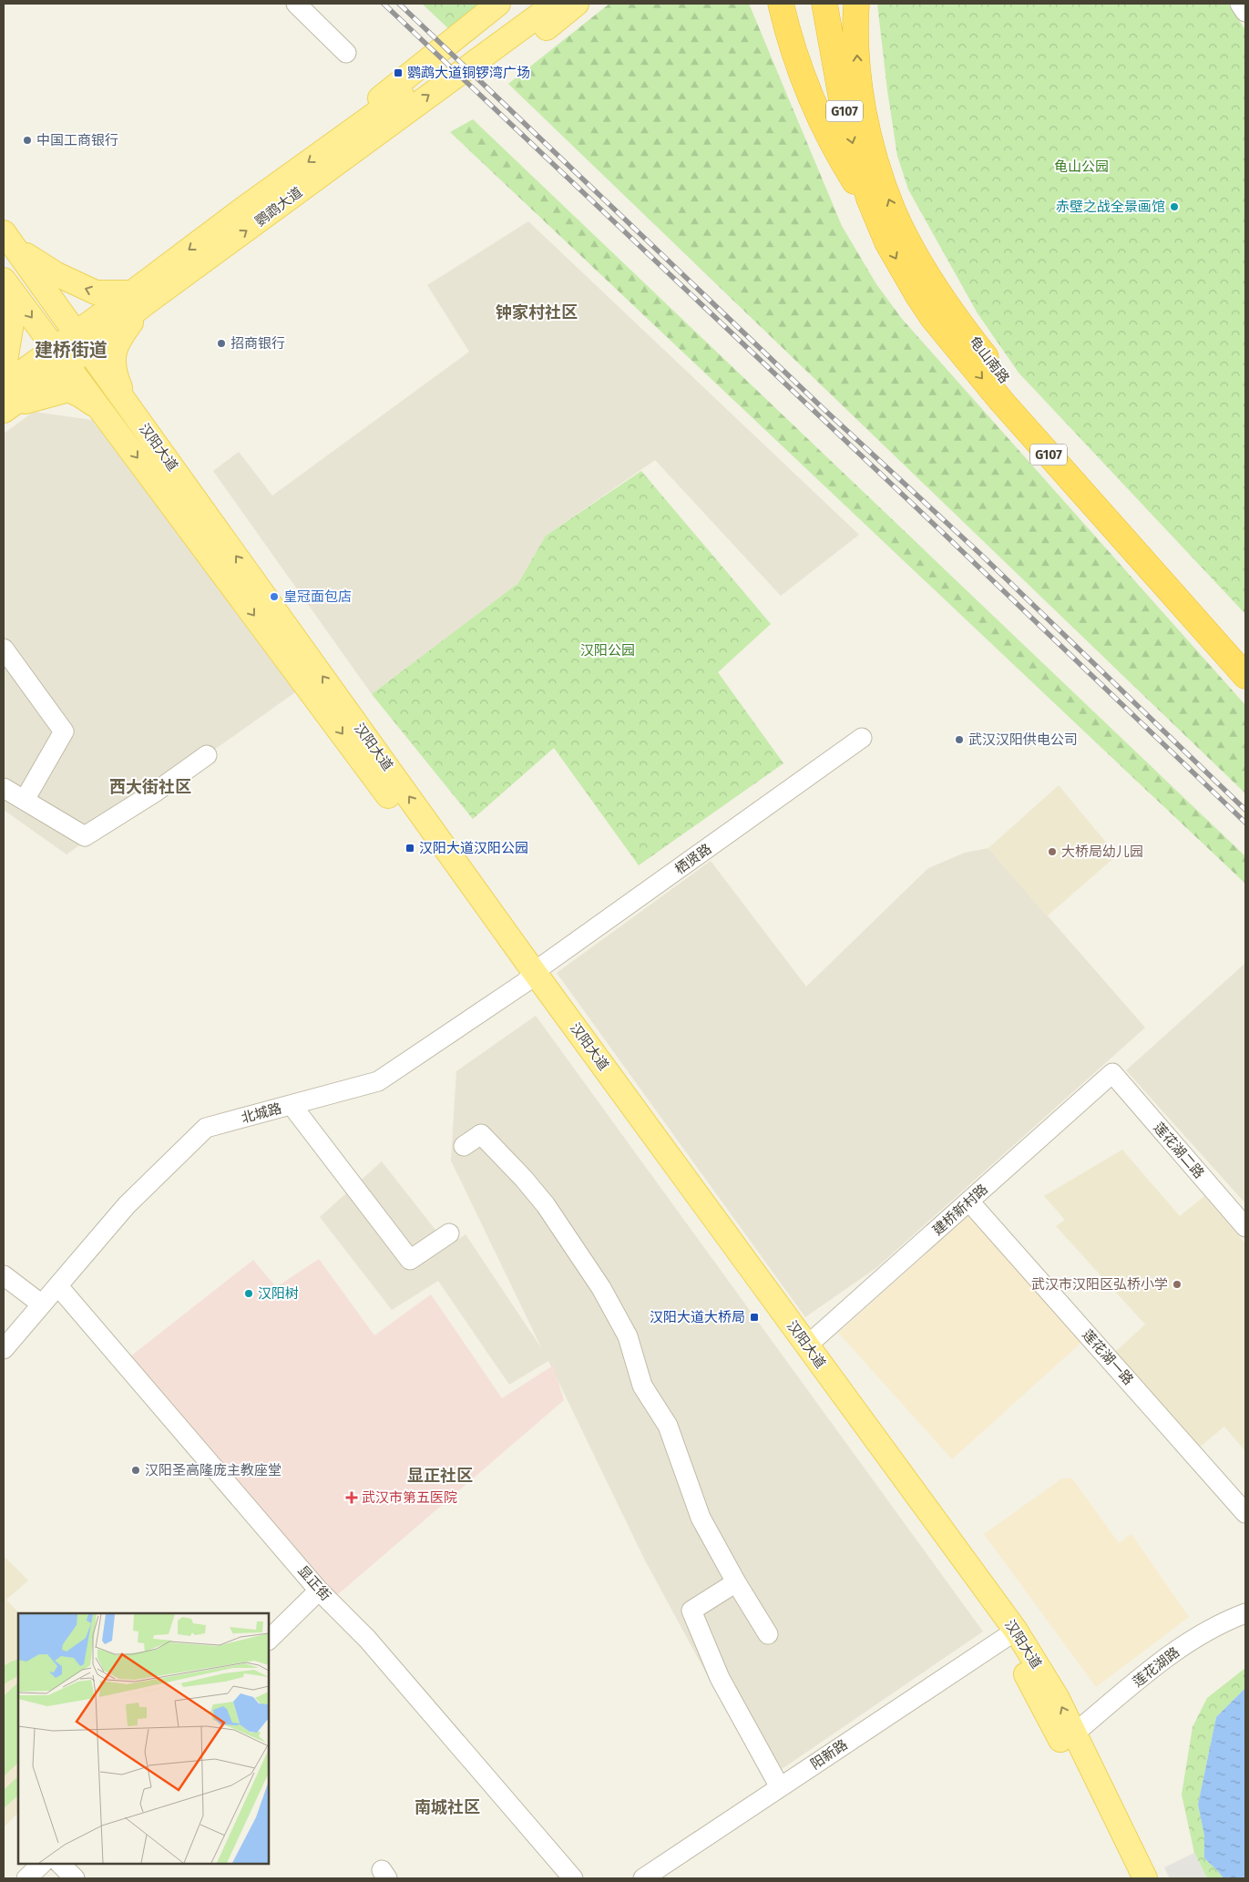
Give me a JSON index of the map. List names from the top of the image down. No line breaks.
{"streets":{"highway":["G107","龟山南路"],"main road":["鹦鹉大道","汉阳大道"],"street":["栖贤路","北城路","莲花湖二路","建桥新村路","莲花湖一路","显正街","莲花湖路","阳新路"]},"crossings":[["G107","龟山南路"],["鹦鹉大道","汉阳大道"],["汉阳大道","栖贤路"],["汉阳大道","北城路"],["汉阳大道","建桥新村路"],["汉阳大道","莲花湖路"],["汉阳大道","阳新路"],["栖贤路","北城路"],["北城路","显正街"],["莲花湖二路","建桥新村路"],["建桥新村路","莲花湖一路"]],"districts":["钟家村社区","建桥街道","西大街社区","显正社区","南城社区"],"parks":["龟山公园","汉阳公园"],"places":{"transit":["鹦鹉大道铜锣湾广场","汉阳大道汉阳公园","汉阳大道大桥局"],"other":["中国工商银行","赤壁之战全景画馆","招商银行","皇冠面包店","武汉汉阳供电公司","大桥局幼儿园","武汉市汉阳区弘桥小学","汉阳树","汉阳圣高隆庞主教座堂"],"health":["武汉市第五医院"]}}
